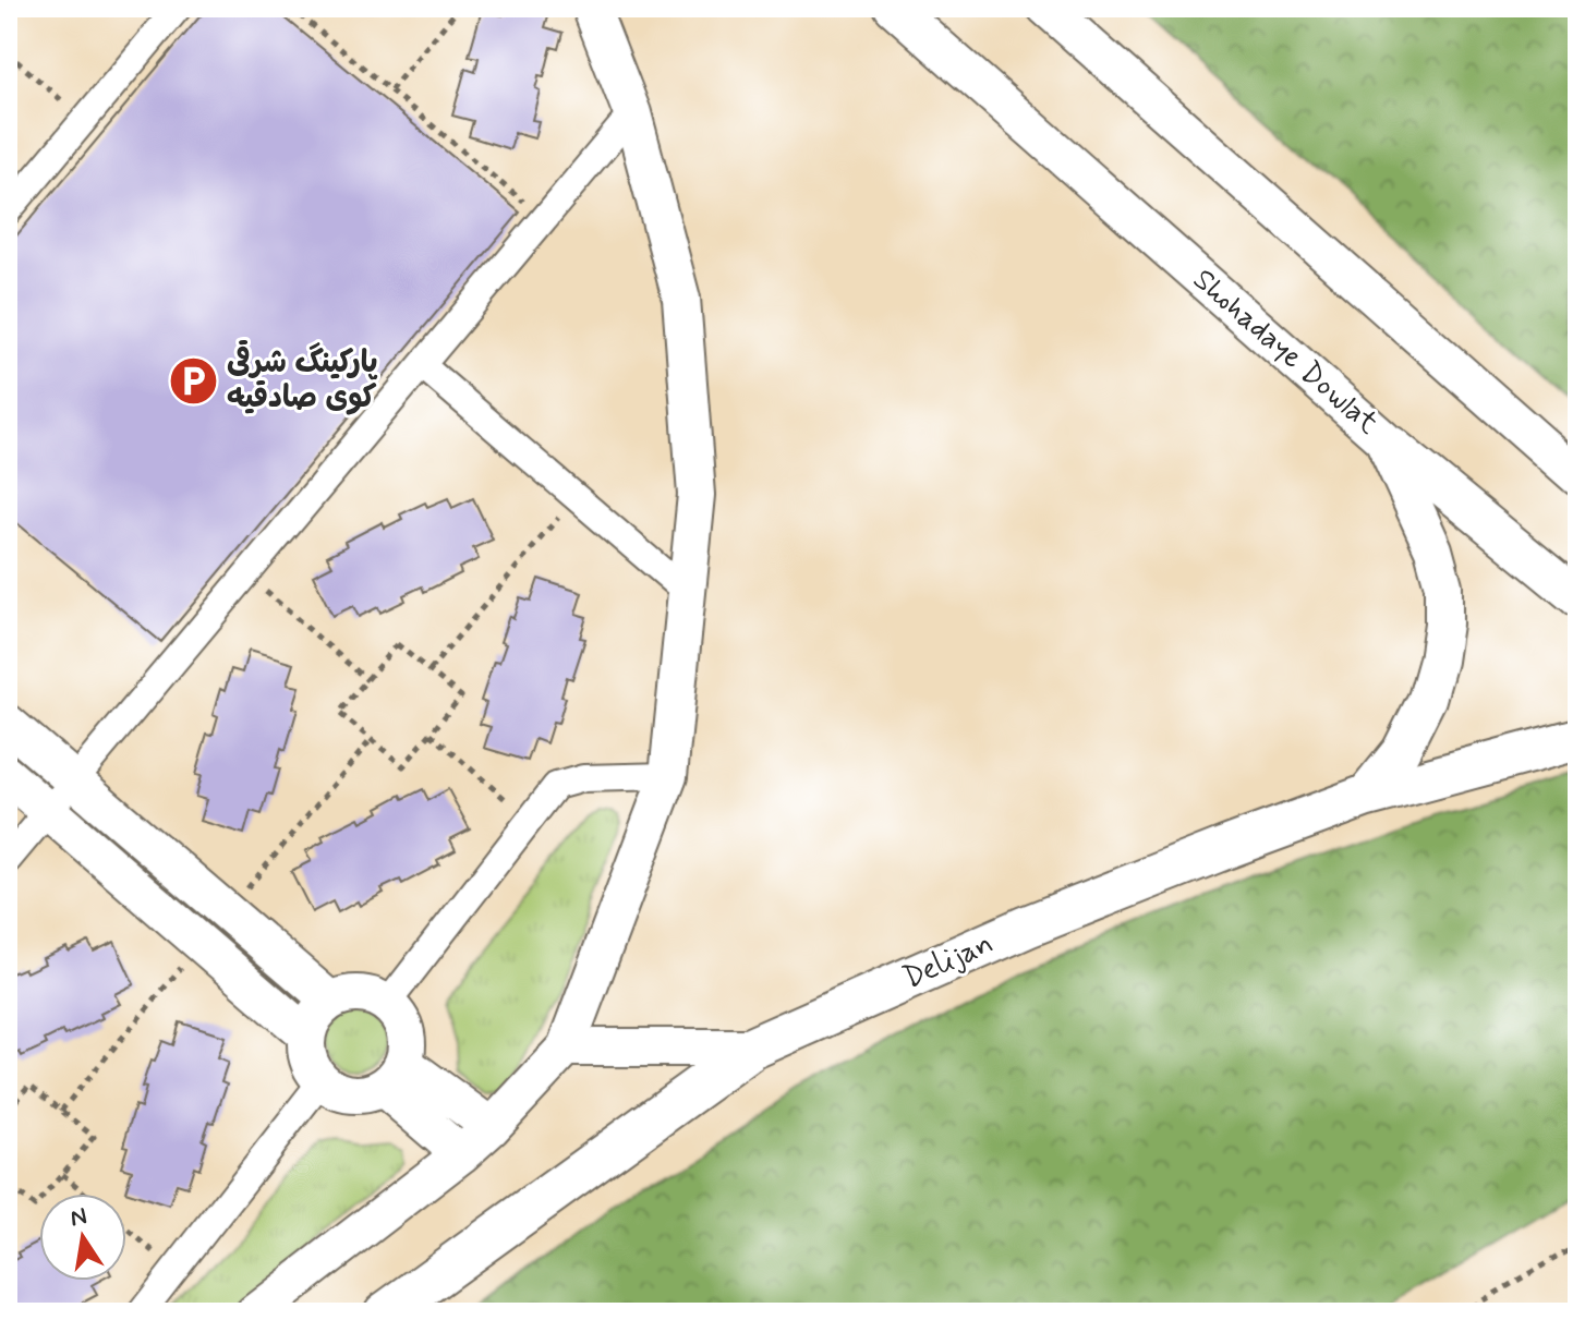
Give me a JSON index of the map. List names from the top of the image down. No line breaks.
{"streets":{"main road":["Delijan"],"street":["Shohadaye Dowlat"]},"crossings":[["Shohadaye Dowlat","Delijan"]],"places":{"parking":["پارکینگ شرقی کوی صادقیه"]},"north":"top"}
